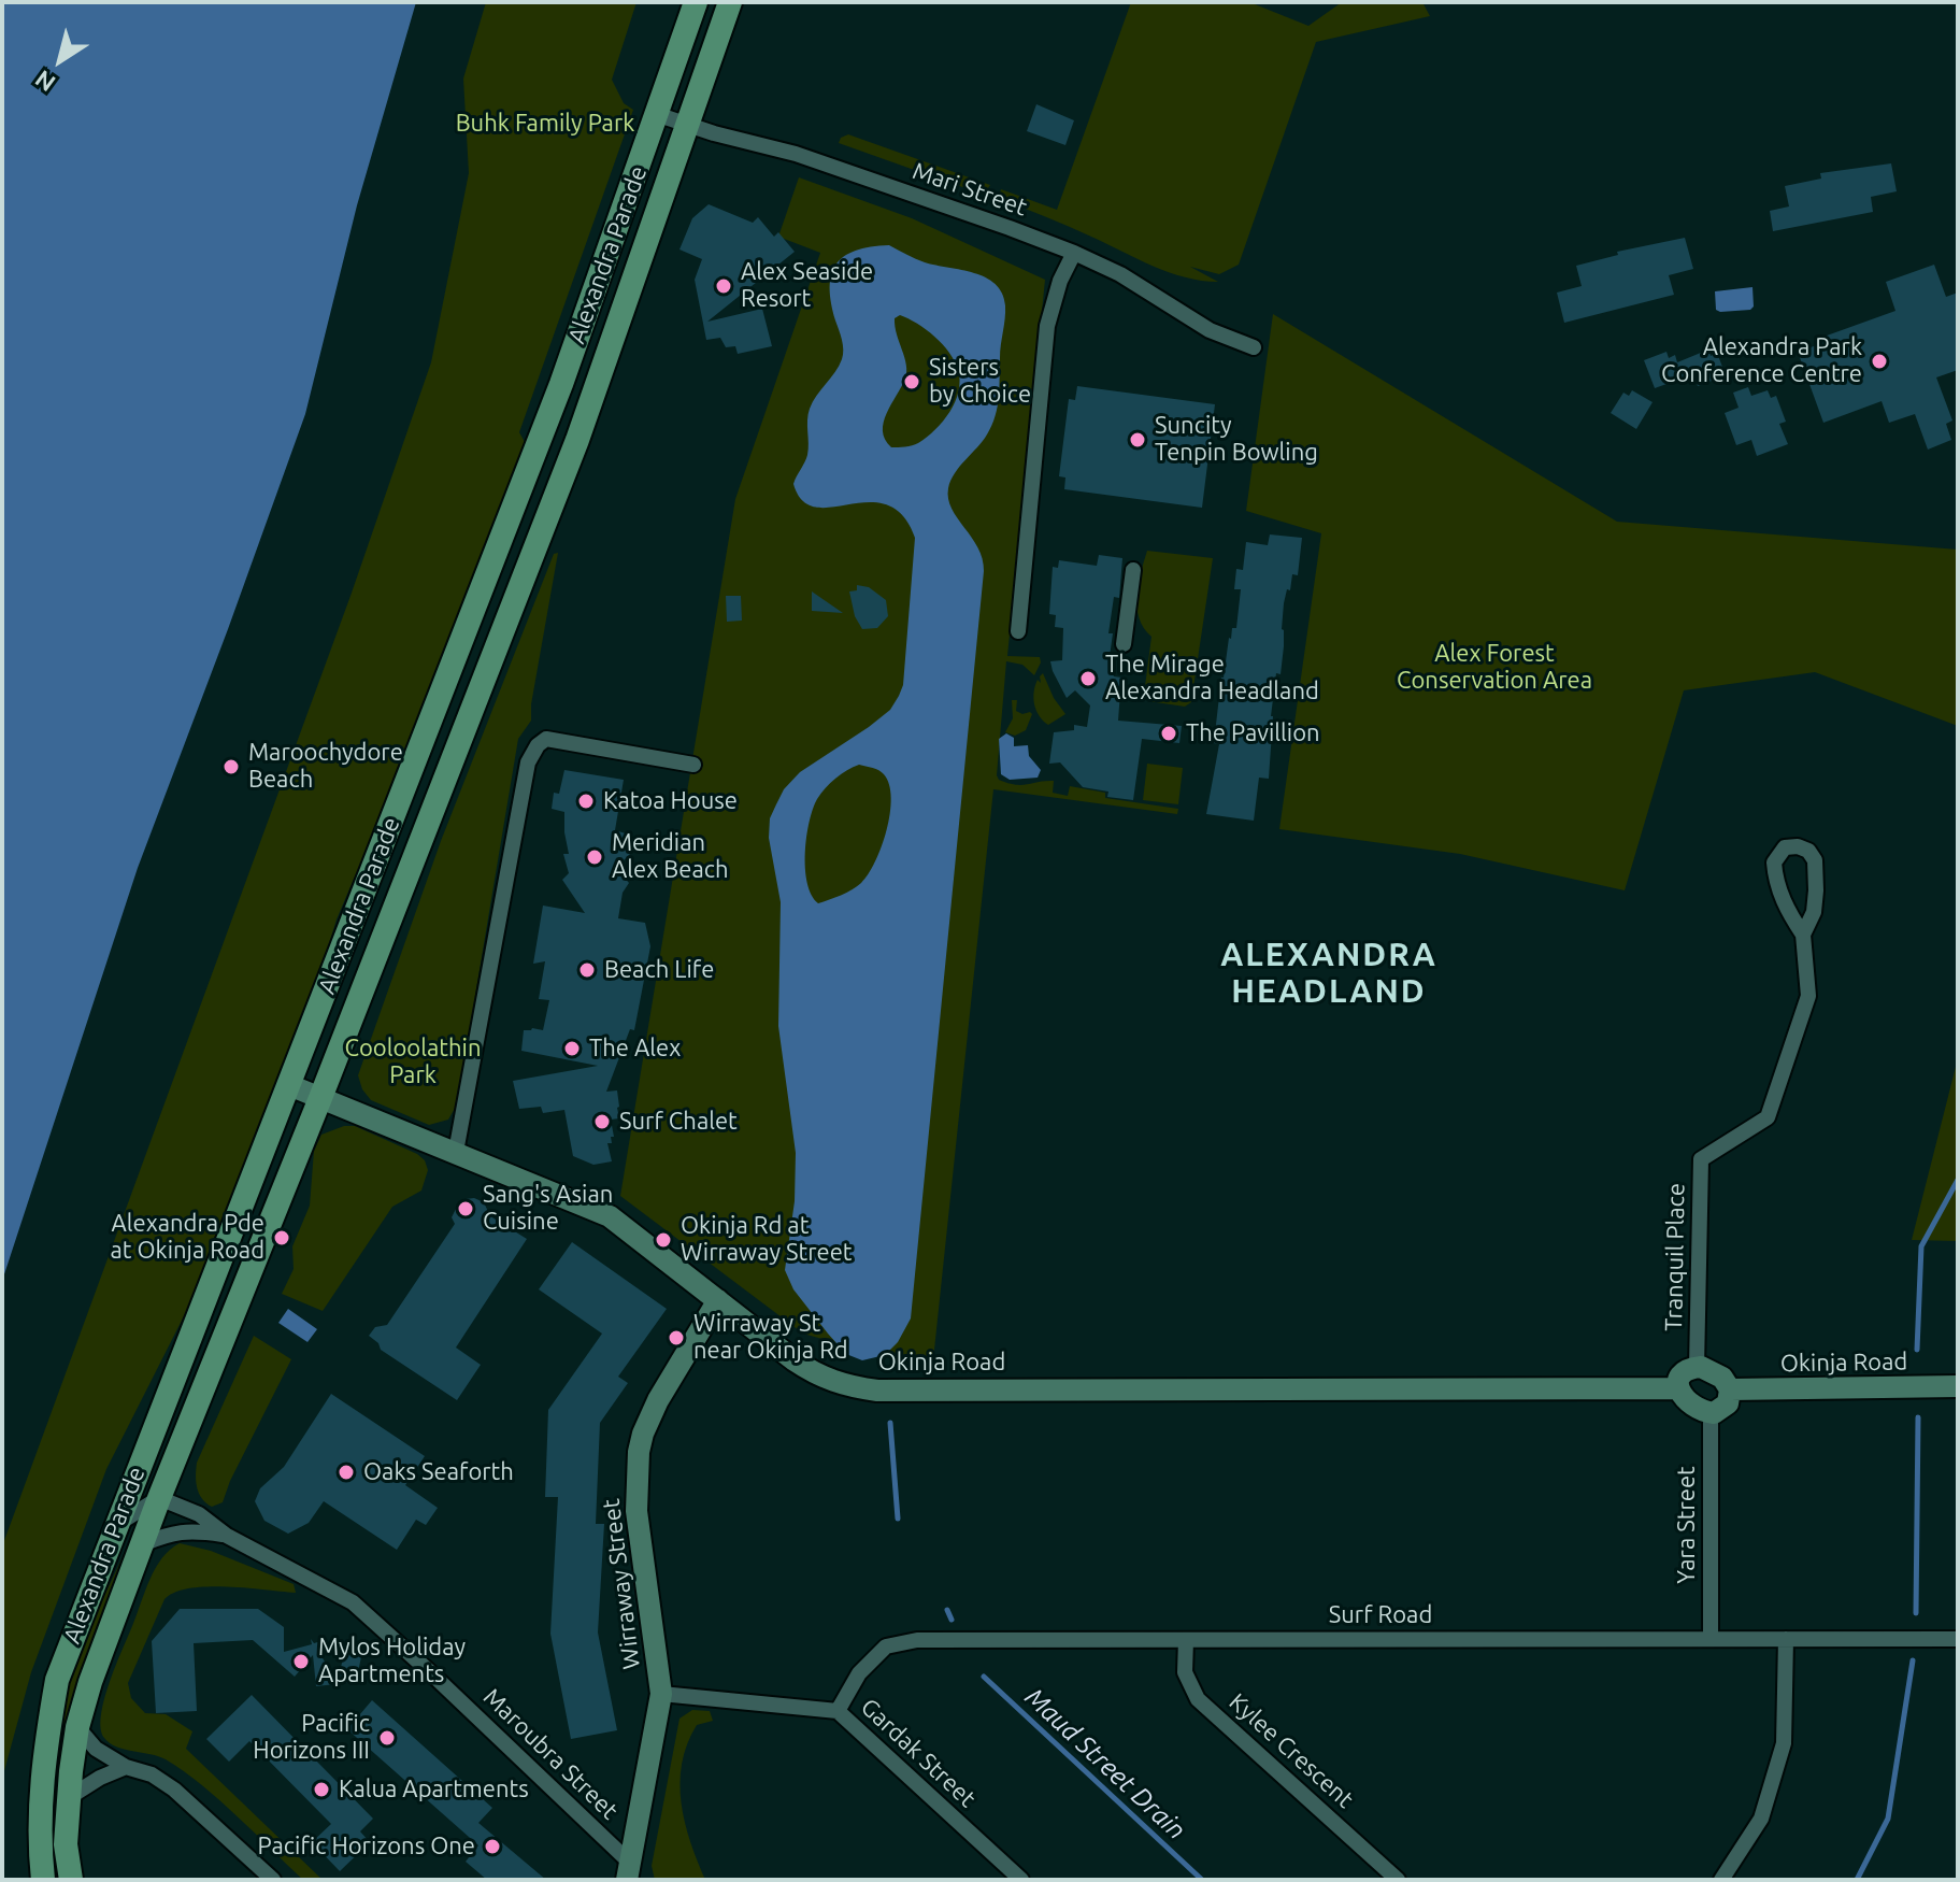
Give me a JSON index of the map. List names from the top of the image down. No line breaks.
{"streets":{"main road":["Alexandra Parade"],"street":["Mari Street","Tranquil Place","Okinja Road","Yara Street","Wirraway Street","Surf Road","Kylee Crescent","Gardak Street","Maroubra Street"]},"crossings":[["Mari Street","Alexandra Parade"],["Alexandra Parade","Okinja Road"],["Alexandra Parade","Maroubra Street"],["Tranquil Place","Okinja Road"],["Tranquil Place","Yara Street"],["Okinja Road","Yara Street"],["Okinja Road","Wirraway Street"],["Yara Street","Surf Road"],["Wirraway Street","Gardak Street"],["Wirraway Street","Maroubra Street"],["Surf Road","Kylee Crescent"],["Surf Road","Gardak Street"]],"districts":["ALEXANDRA HEADLAND"],"water":["Maud Street Drain"],"parks":["Buhk Family Park","Alex Forest Conservation Area","Cooloolathin Park"],"places":["Alex Seaside Resort","Alexandra Park Conference Centre","Sisters by Choice","Suncity Tenpin Bowling","The Mirage Alexandra Headland","The Pavillion","Maroochydore Beach","Katoa House","Meridian Alex Beach","Beach Life","The Alex","Surf Chalet","Sang's Asian Cuisine","Alexandra Pde at Okinja Road","Okinja Rd at Wirraway Street","Wirraway St near Okinja Rd","Oaks Seaforth","Mylos Holiday Apartments","Pacific Horizons III","Kalua Apartments","Pacific Horizons One"],"north":"bottom left"}
